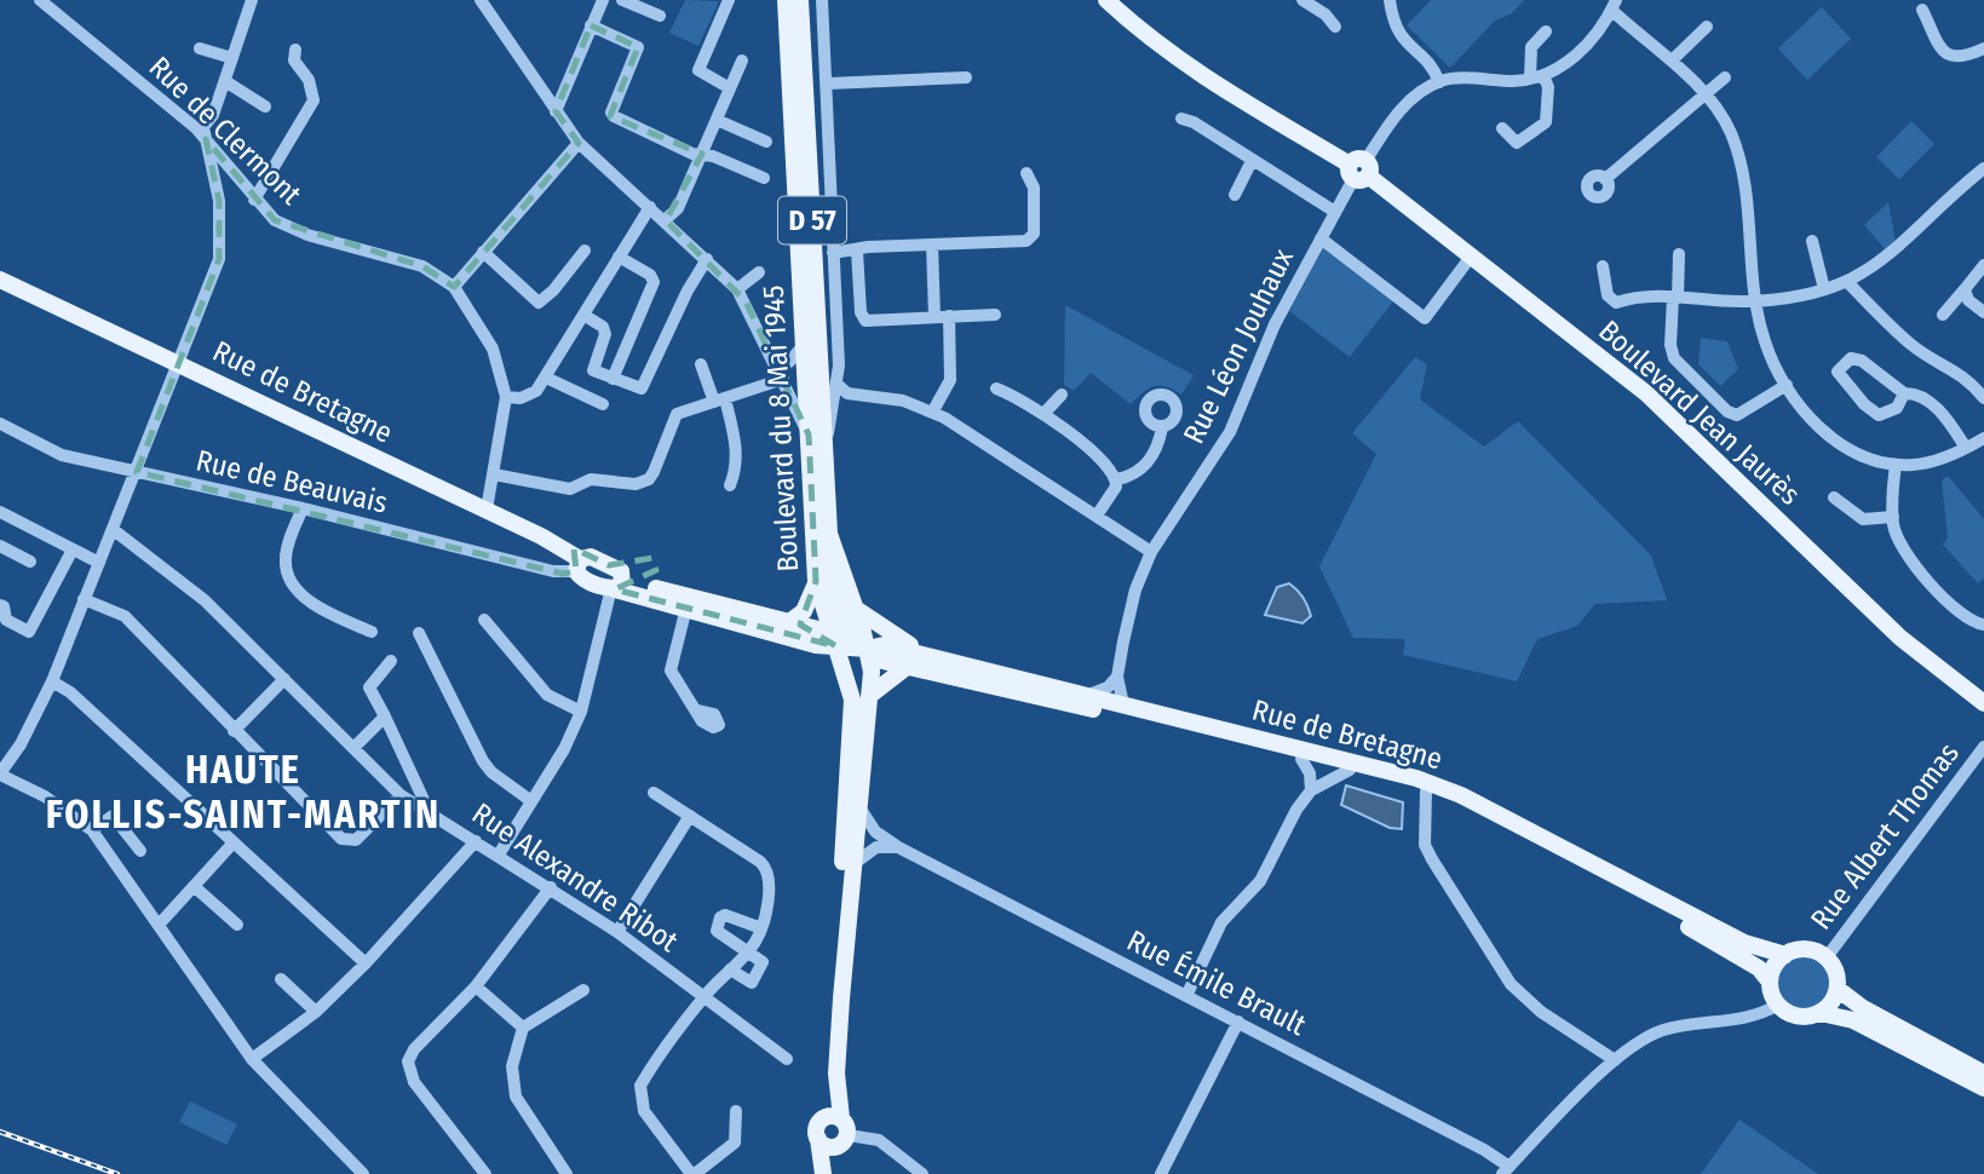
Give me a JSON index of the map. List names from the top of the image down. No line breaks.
{"streets":{"main road":["D 57","Rue de Bretagne","Boulevard Jean Jaurès","Boulevard du 8 Mai 1945"],"street":["Rue de Clermont","Rue Léon Jouhaux","Rue de Beauvais","Rue Albert Thomas","Rue Alexandre Ribot","Rue Émile Brault"]},"crossings":[["Rue de Clermont","Rue de Bretagne"],["Rue Léon Jouhaux","Rue de Bretagne"],["Rue Léon Jouhaux","Boulevard Jean Jaurès"],["Rue de Bretagne","Boulevard du 8 Mai 1945"],["Rue de Bretagne","Rue de Beauvais"],["Rue de Bretagne","Rue Albert Thomas"],["Boulevard du 8 Mai 1945","Rue Émile Brault"]],"districts":["HAUTE FOLLIS-SAINT-MARTIN"]}
